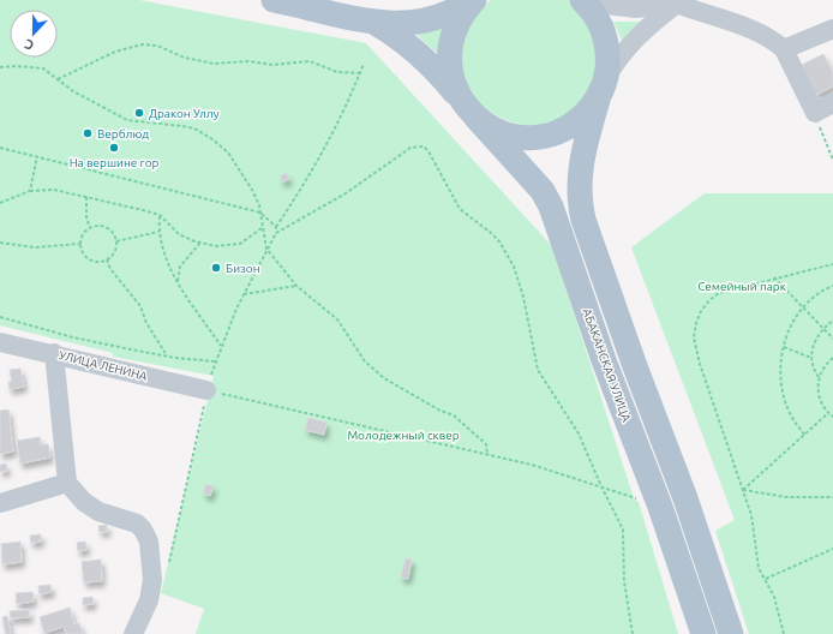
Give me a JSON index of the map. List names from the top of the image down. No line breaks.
{"streets":{"main road":["АБАКАНСКАЯ УЛИЦА"],"street":["УЛИЦА ЛЕНИНА"]},"parks":["Семейный парк","Молодежный сквер"],"places":["Дракон Уллу","Верблюд","На вершине гор","Бизон"],"north":"bottom"}
